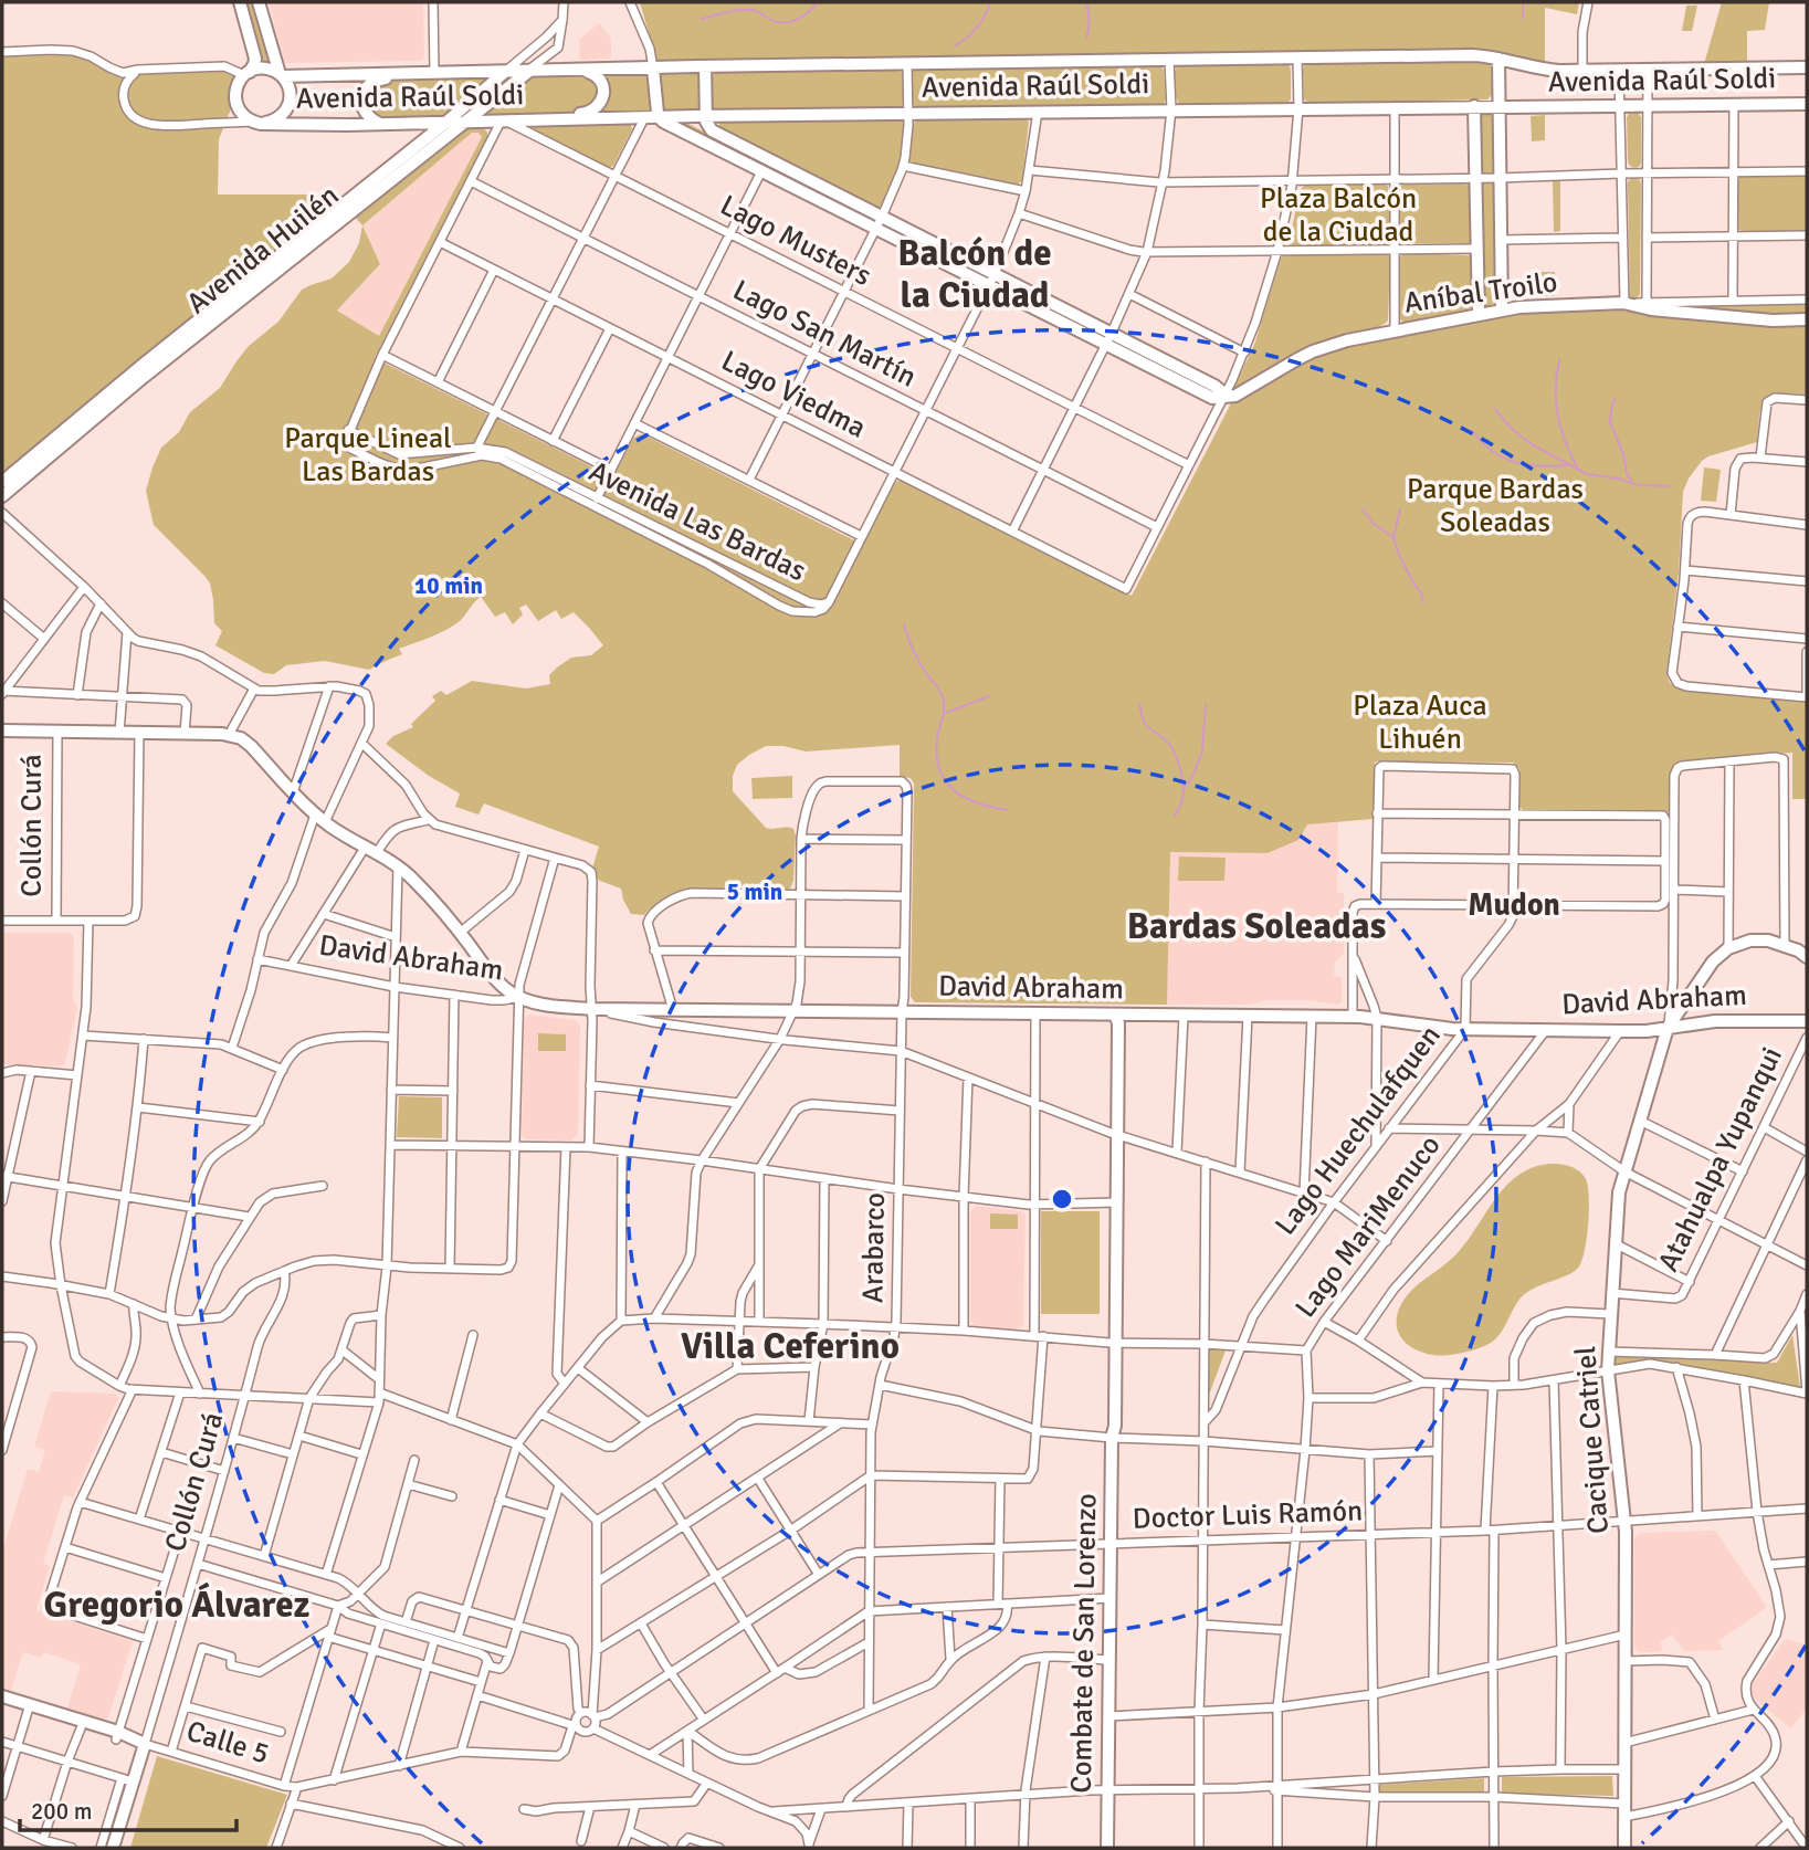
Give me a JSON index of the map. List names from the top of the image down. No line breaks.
{"streets":{"main road":["Avenida Raúl Soldi","Avenida Huilén","Aníbal Troilo","Collón Curá","David Abraham","Cacique Catriel","Combate de San Lorenzo","Calle 5"],"street":["Lago Musters","Lago San Martín","Lago Viedma","Avenida Las Bardas","Lago Huechulafquen","Atahualpa Yupanqui","Lago MariMenuco","Arabarco","Doctor Luis Ramón"]},"crossings":[["Avenida Raúl Soldi","Lago Musters"],["Avenida Raúl Soldi","Avenida Huilén"],["Lago San Martín","Lago Viedma"],["Collón Curá","Calle 5"],["David Abraham","Lago Huechulafquen"],["David Abraham","Lago MariMenuco"],["David Abraham","Arabarco"],["David Abraham","Cacique Catriel"],["David Abraham","Combate de San Lorenzo"],["Atahualpa Yupanqui","Cacique Catriel"],["Lago MariMenuco","Doctor Luis Ramón"],["Arabarco","Doctor Luis Ramón"],["Cacique Catriel","Doctor Luis Ramón"],["Doctor Luis Ramón","Combate de San Lorenzo"]],"districts":["Balcón de la Ciudad","Mudon","Bardas Soleadas","Villa Ceferino","Gregorio Álvarez"],"parks":["Plaza Balcón de la Ciudad","Parque Lineal Las Bardas","Parque Bardas Soleadas","Plaza Auca Lihuén"],"scale_bar":"200 m","rings":["10 min","5 min"]}
